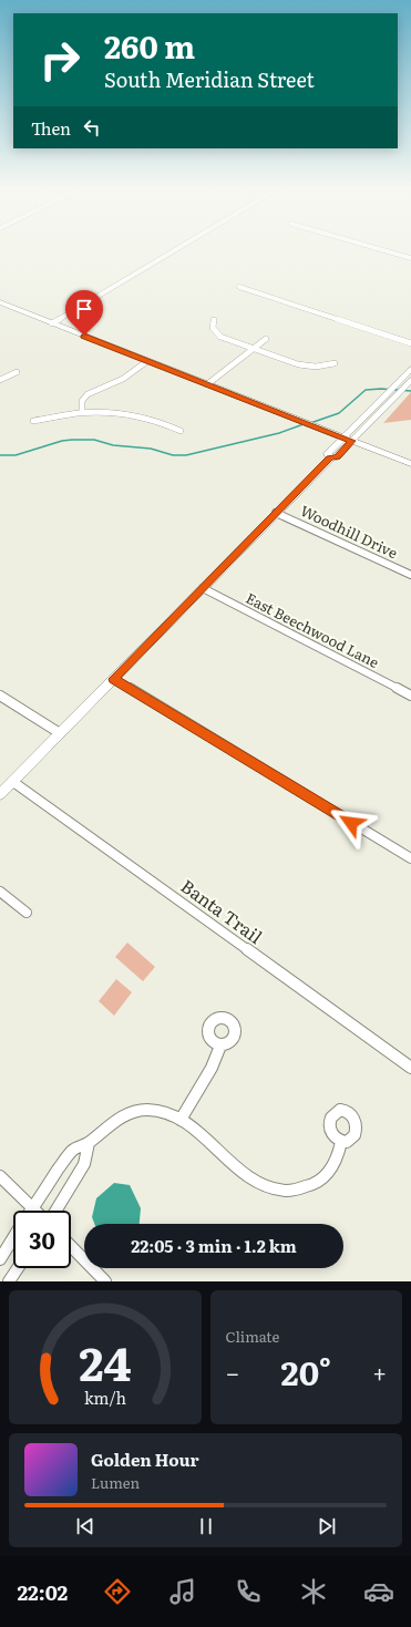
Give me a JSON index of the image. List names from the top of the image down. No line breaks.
{"streets":{"street":["Woodhill Drive","East Beechwood Lane","Banta Trail"]},"page":{"turn":["260 m","South Meridian Street"],"then":"Then","limit":"30","trip":"22:05 · 3 min · 1.2 km","tile":"Climate","heat":["−","20°","+"],"song":["Golden Hour","Lumen"],"tabs":"22:02","gauge":["24","km/h"]}}
